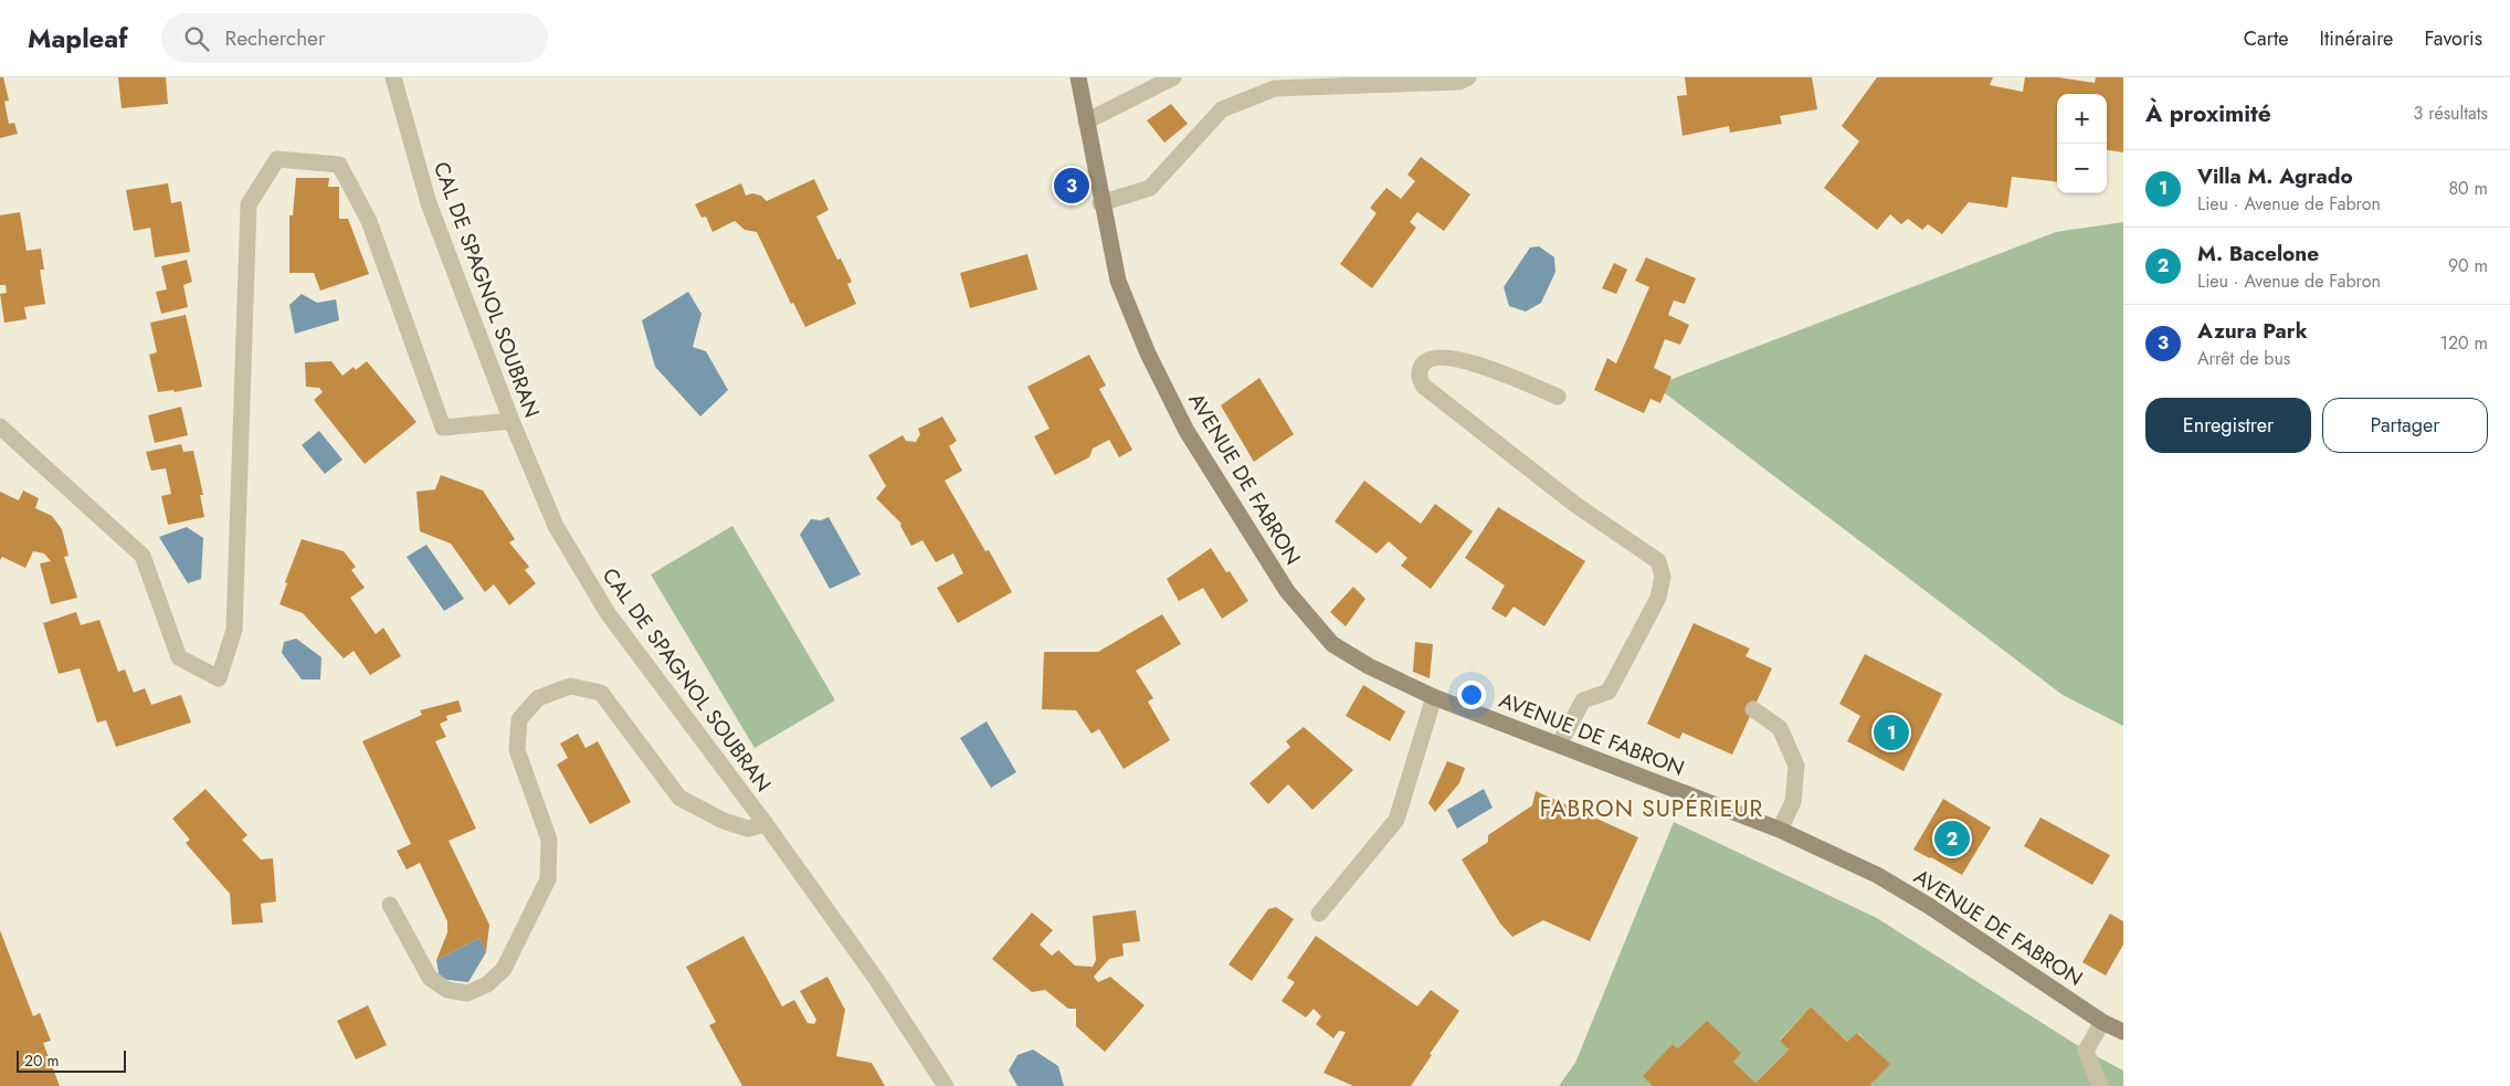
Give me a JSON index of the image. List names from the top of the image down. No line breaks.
{"streets":{"street":["CAL DE SPAGNOL SOUBRAN","AVENUE DE FABRON"]},"districts":["FABRON SUPÉRIEUR"],"scale_bar":"20 m","page":{"header":"Mapleaf","search":"Rechercher","nav":["Carte","Itinéraire","Favoris"],"heading":["À proximité","3 résultats"],"map_buttons":["+","−"],"list":[{"mark":"1","name":"Villa M. Agrado","note":"Lieu · Avenue de Fabron","value":"80 m"},{"mark":"2","name":"M. Bacelone","note":"Lieu · Avenue de Fabron","value":"90 m"},{"mark":"3","name":"Azura Park","note":"Arrêt de bus","value":"120 m"}],"pins":["3","1","2"],"buttons":["Enregistrer","Partager"],"scale":"20 m"}}
